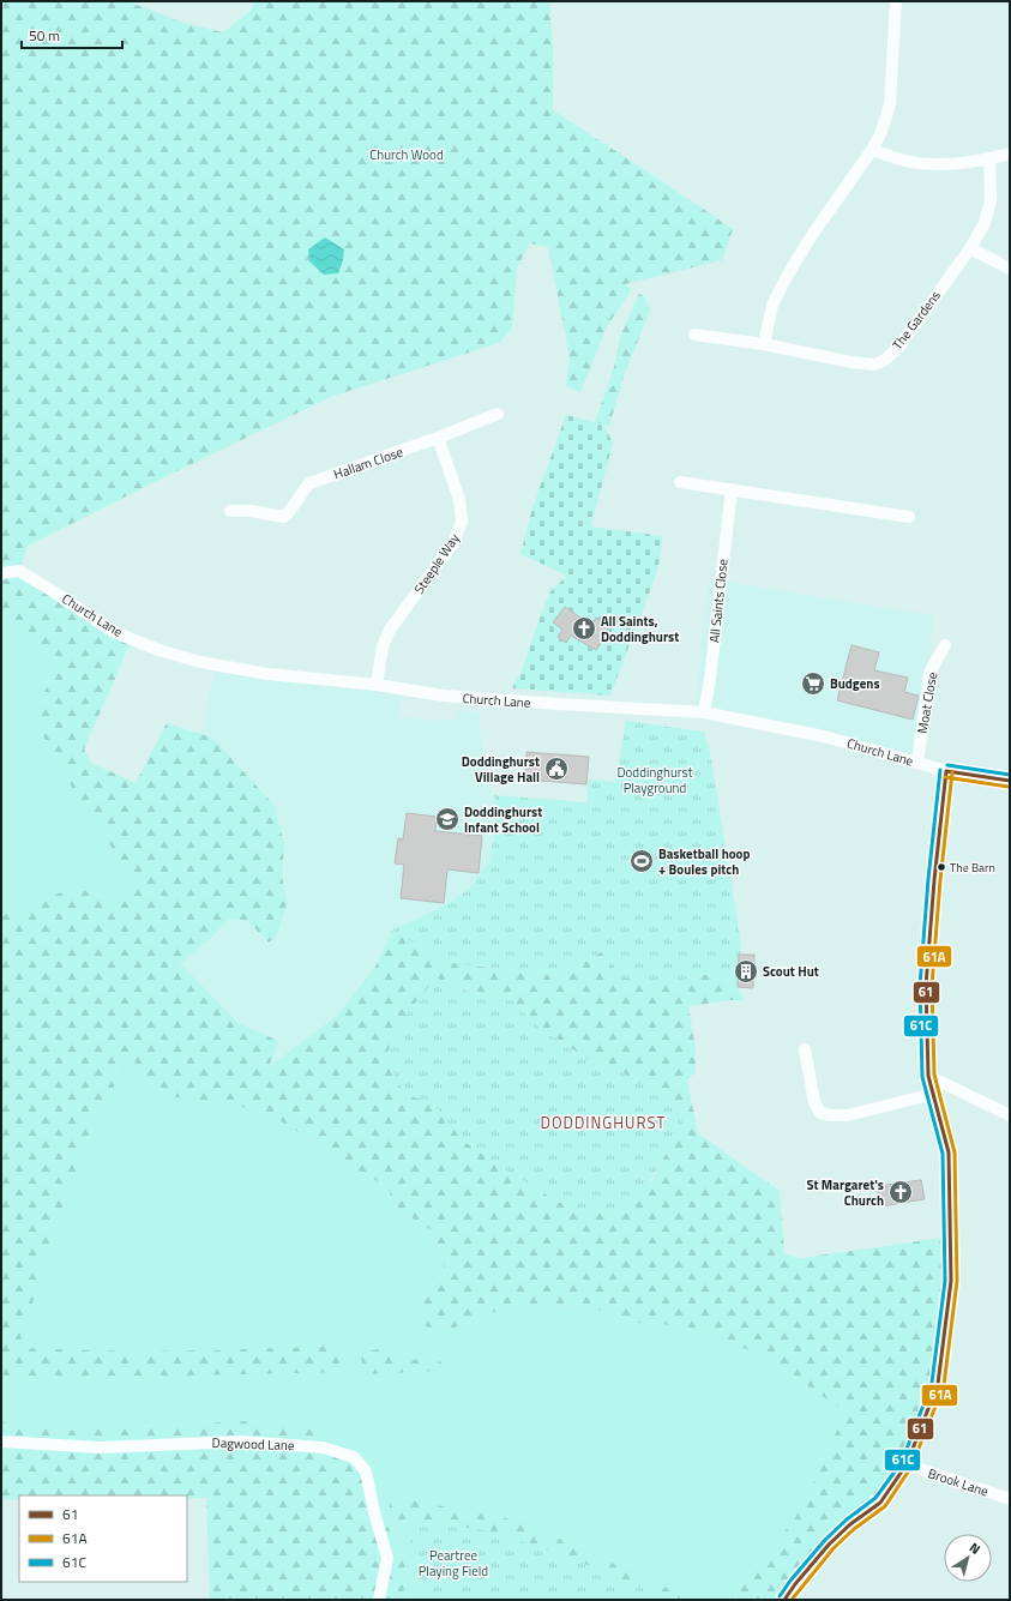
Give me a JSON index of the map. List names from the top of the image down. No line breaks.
{"streets":{"street":["The Gardens","Hallam Close","Steeple Way","All Saints Close","Church Lane","Moat Close","Dagwood Lane","Brook Lane"]},"crossings":[["Hallam Close","Steeple Way"],["Steeple Way","Church Lane"],["All Saints Close","Church Lane"],["Church Lane","Moat Close"]],"districts":["DODDINGHURST"],"parks":["Church Wood","Doddinghurst Playground","Peartree Playing Field"],"places":{"church":["All Saints, Doddinghurst","St Margaret's Church"],"supermarket":["Budgens"],"public building":["Doddinghurst Village Hall"],"school or university":["Doddinghurst Infant School"],"sports":["Basketball hoop + Boules pitch"],"other":["The Barn"],"building":["Scout Hut"]},"lines":["transit line 61C","transit line 61","transit line 61A"],"legend":["61","61A","61C"],"scale_bar":"50 m","north":"top right"}
